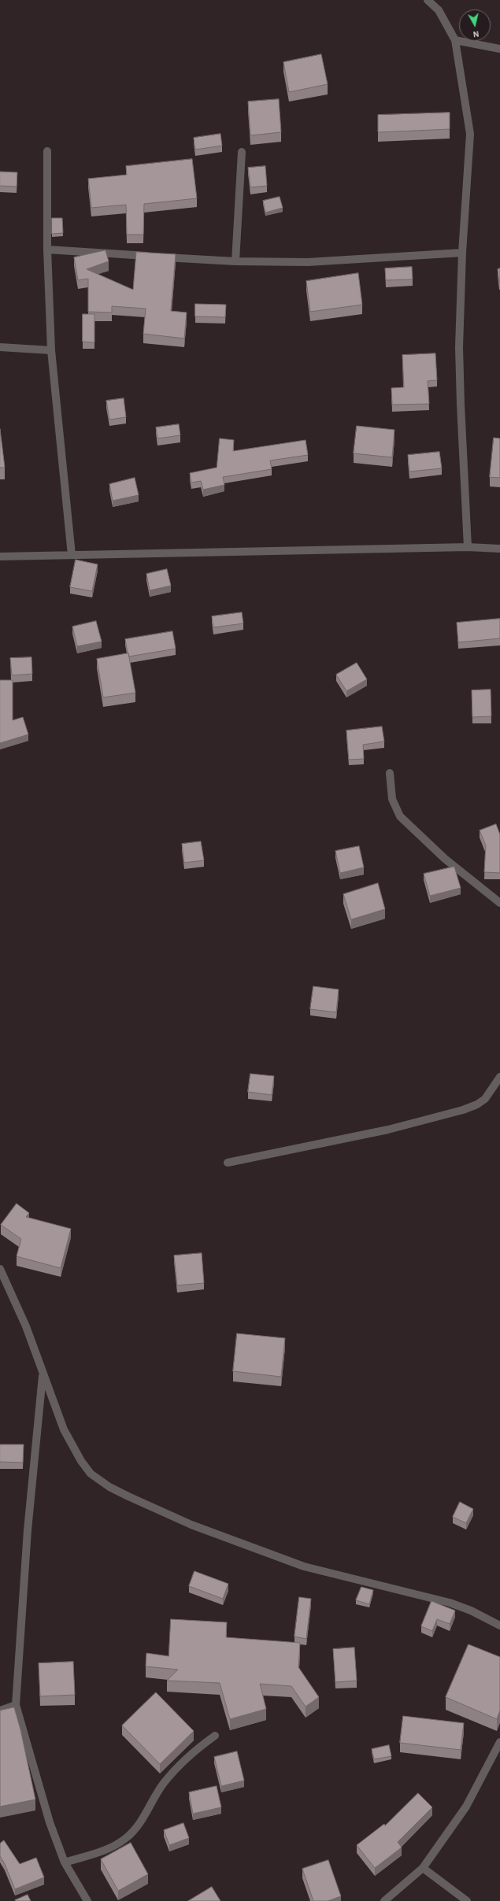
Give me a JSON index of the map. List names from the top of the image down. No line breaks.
{"north":"bottom"}
